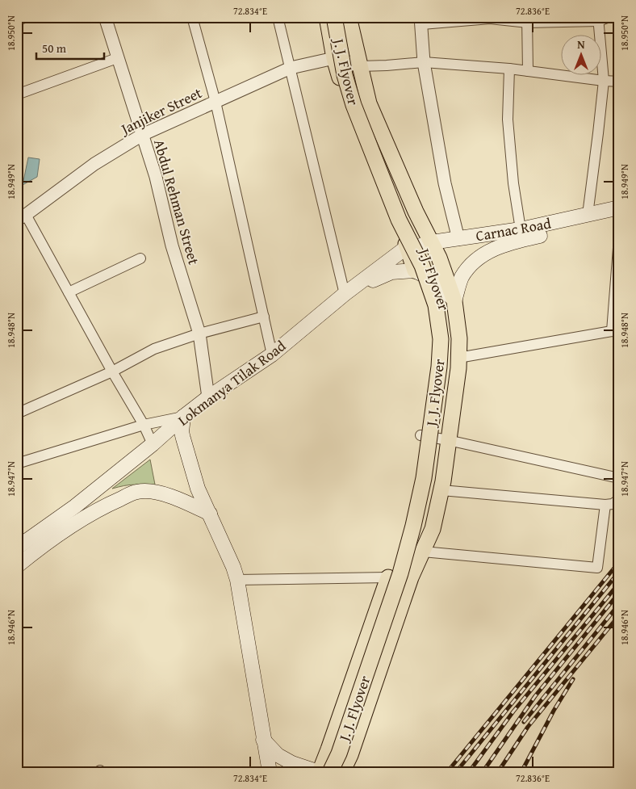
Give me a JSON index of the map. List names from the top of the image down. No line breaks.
{"streets":{"main road":["J. J. Flyover","Carnac Road","J.J. Flyover","Lokmanya Tilak Road"],"street":["Janjiker Street","Abdul Rehman Street"]},"crossings":[["Janjiker Street","Abdul Rehman Street"],["Abdul Rehman Street","Lokmanya Tilak Road"],["Carnac Road","Lokmanya Tilak Road"]],"scale_bar":"50 m","north":"top","coordinates":["72.834°E","72.836°E","18.950°N","18.949°N","18.948°N","18.947°N","18.946°N"]}
